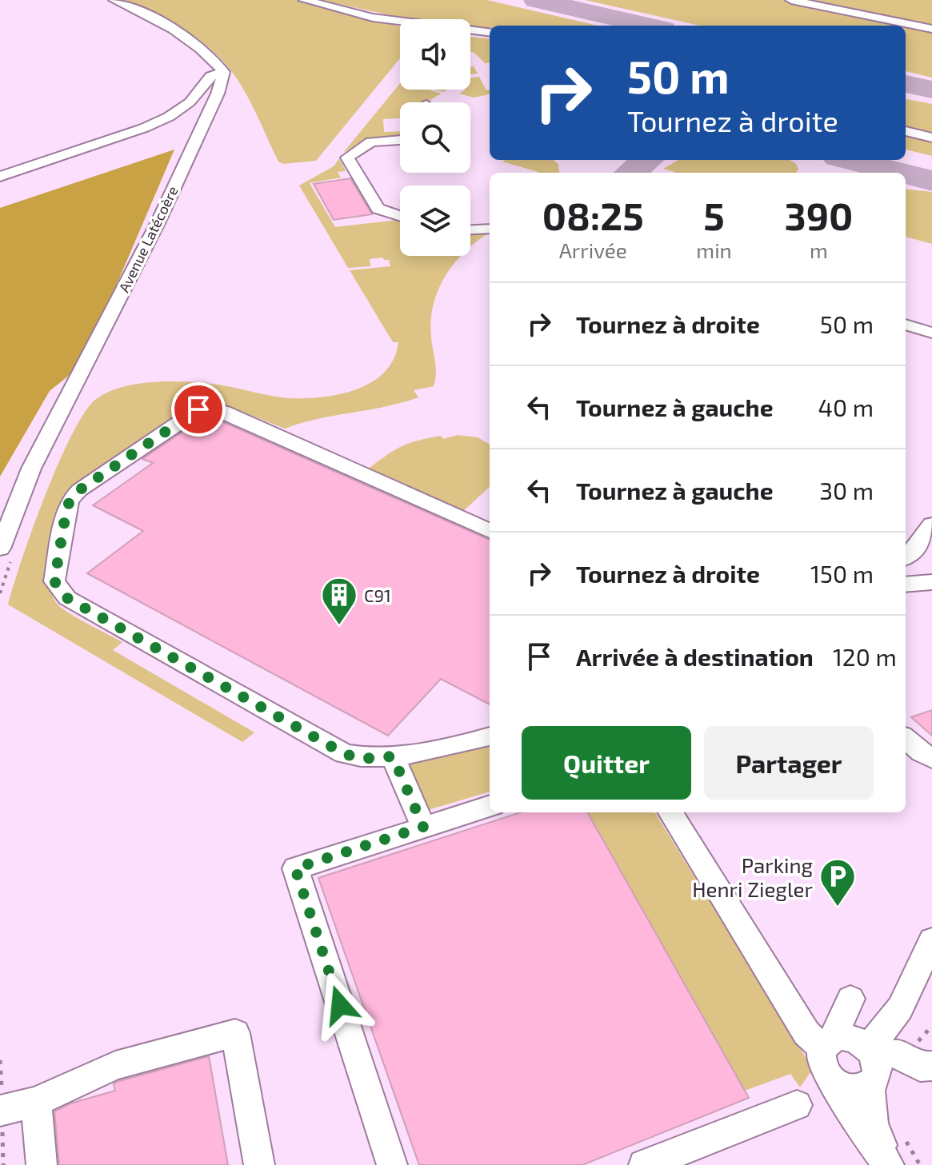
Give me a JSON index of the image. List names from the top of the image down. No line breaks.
{"streets":{"street":["Avenue Latécoère"]},"places":{"building":["C91"],"parking":["Parking Henri Ziegler"]},"page":{"turn":["50 m","Tournez à droite"],"eta":["08:25","Arrivée","5","min","390","m"],"list":[{"name":"Tournez à droite","value":"50 m"},{"name":"Tournez à gauche","value":"40 m"},{"name":"Tournez à gauche","value":"30 m"},{"name":"Tournez à droite","value":"150 m"},{"name":"Arrivée à destination","value":"120 m"}],"buttons":["Quitter","Partager"]}}
